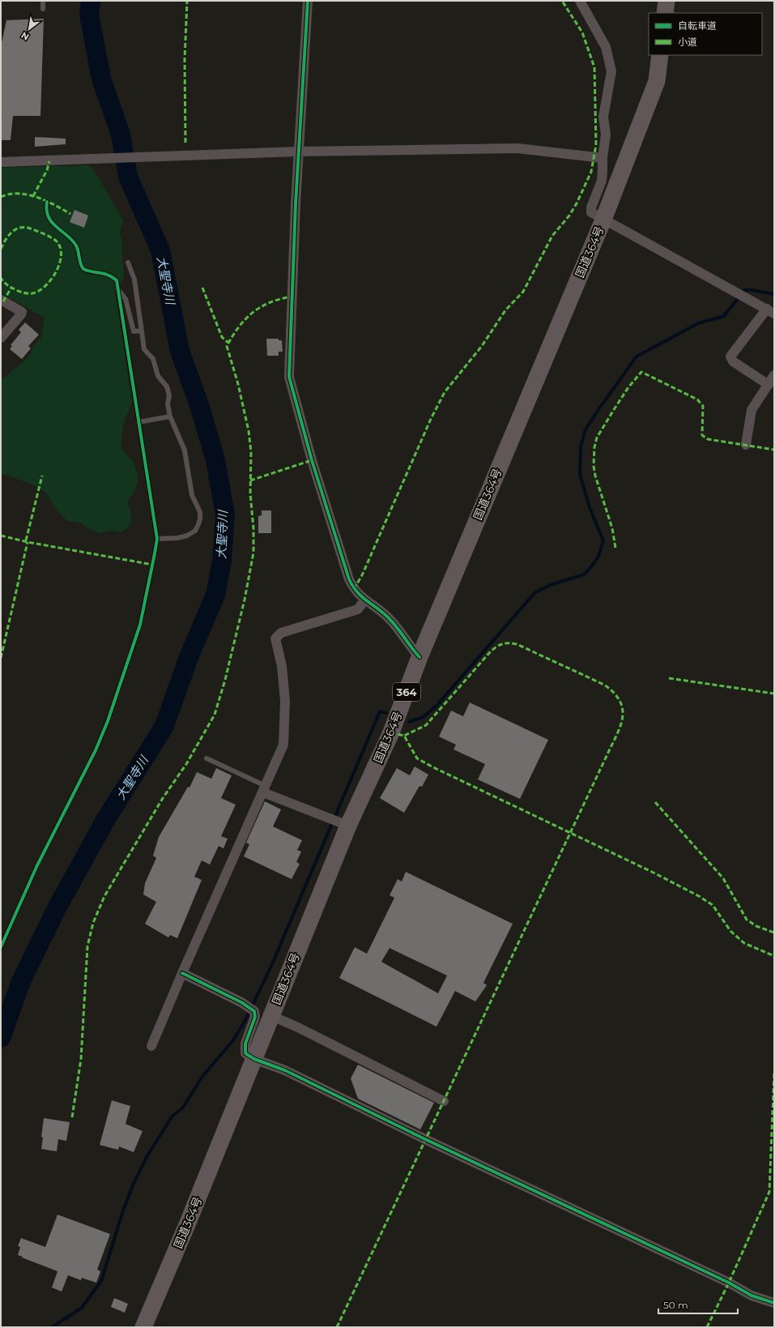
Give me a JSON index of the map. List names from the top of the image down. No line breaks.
{"streets":{"highway":["国道364号","364"]},"water":["大聖寺川"],"legend":["自転車道","小道"],"scale_bar":"50 m","north":"bottom left"}
